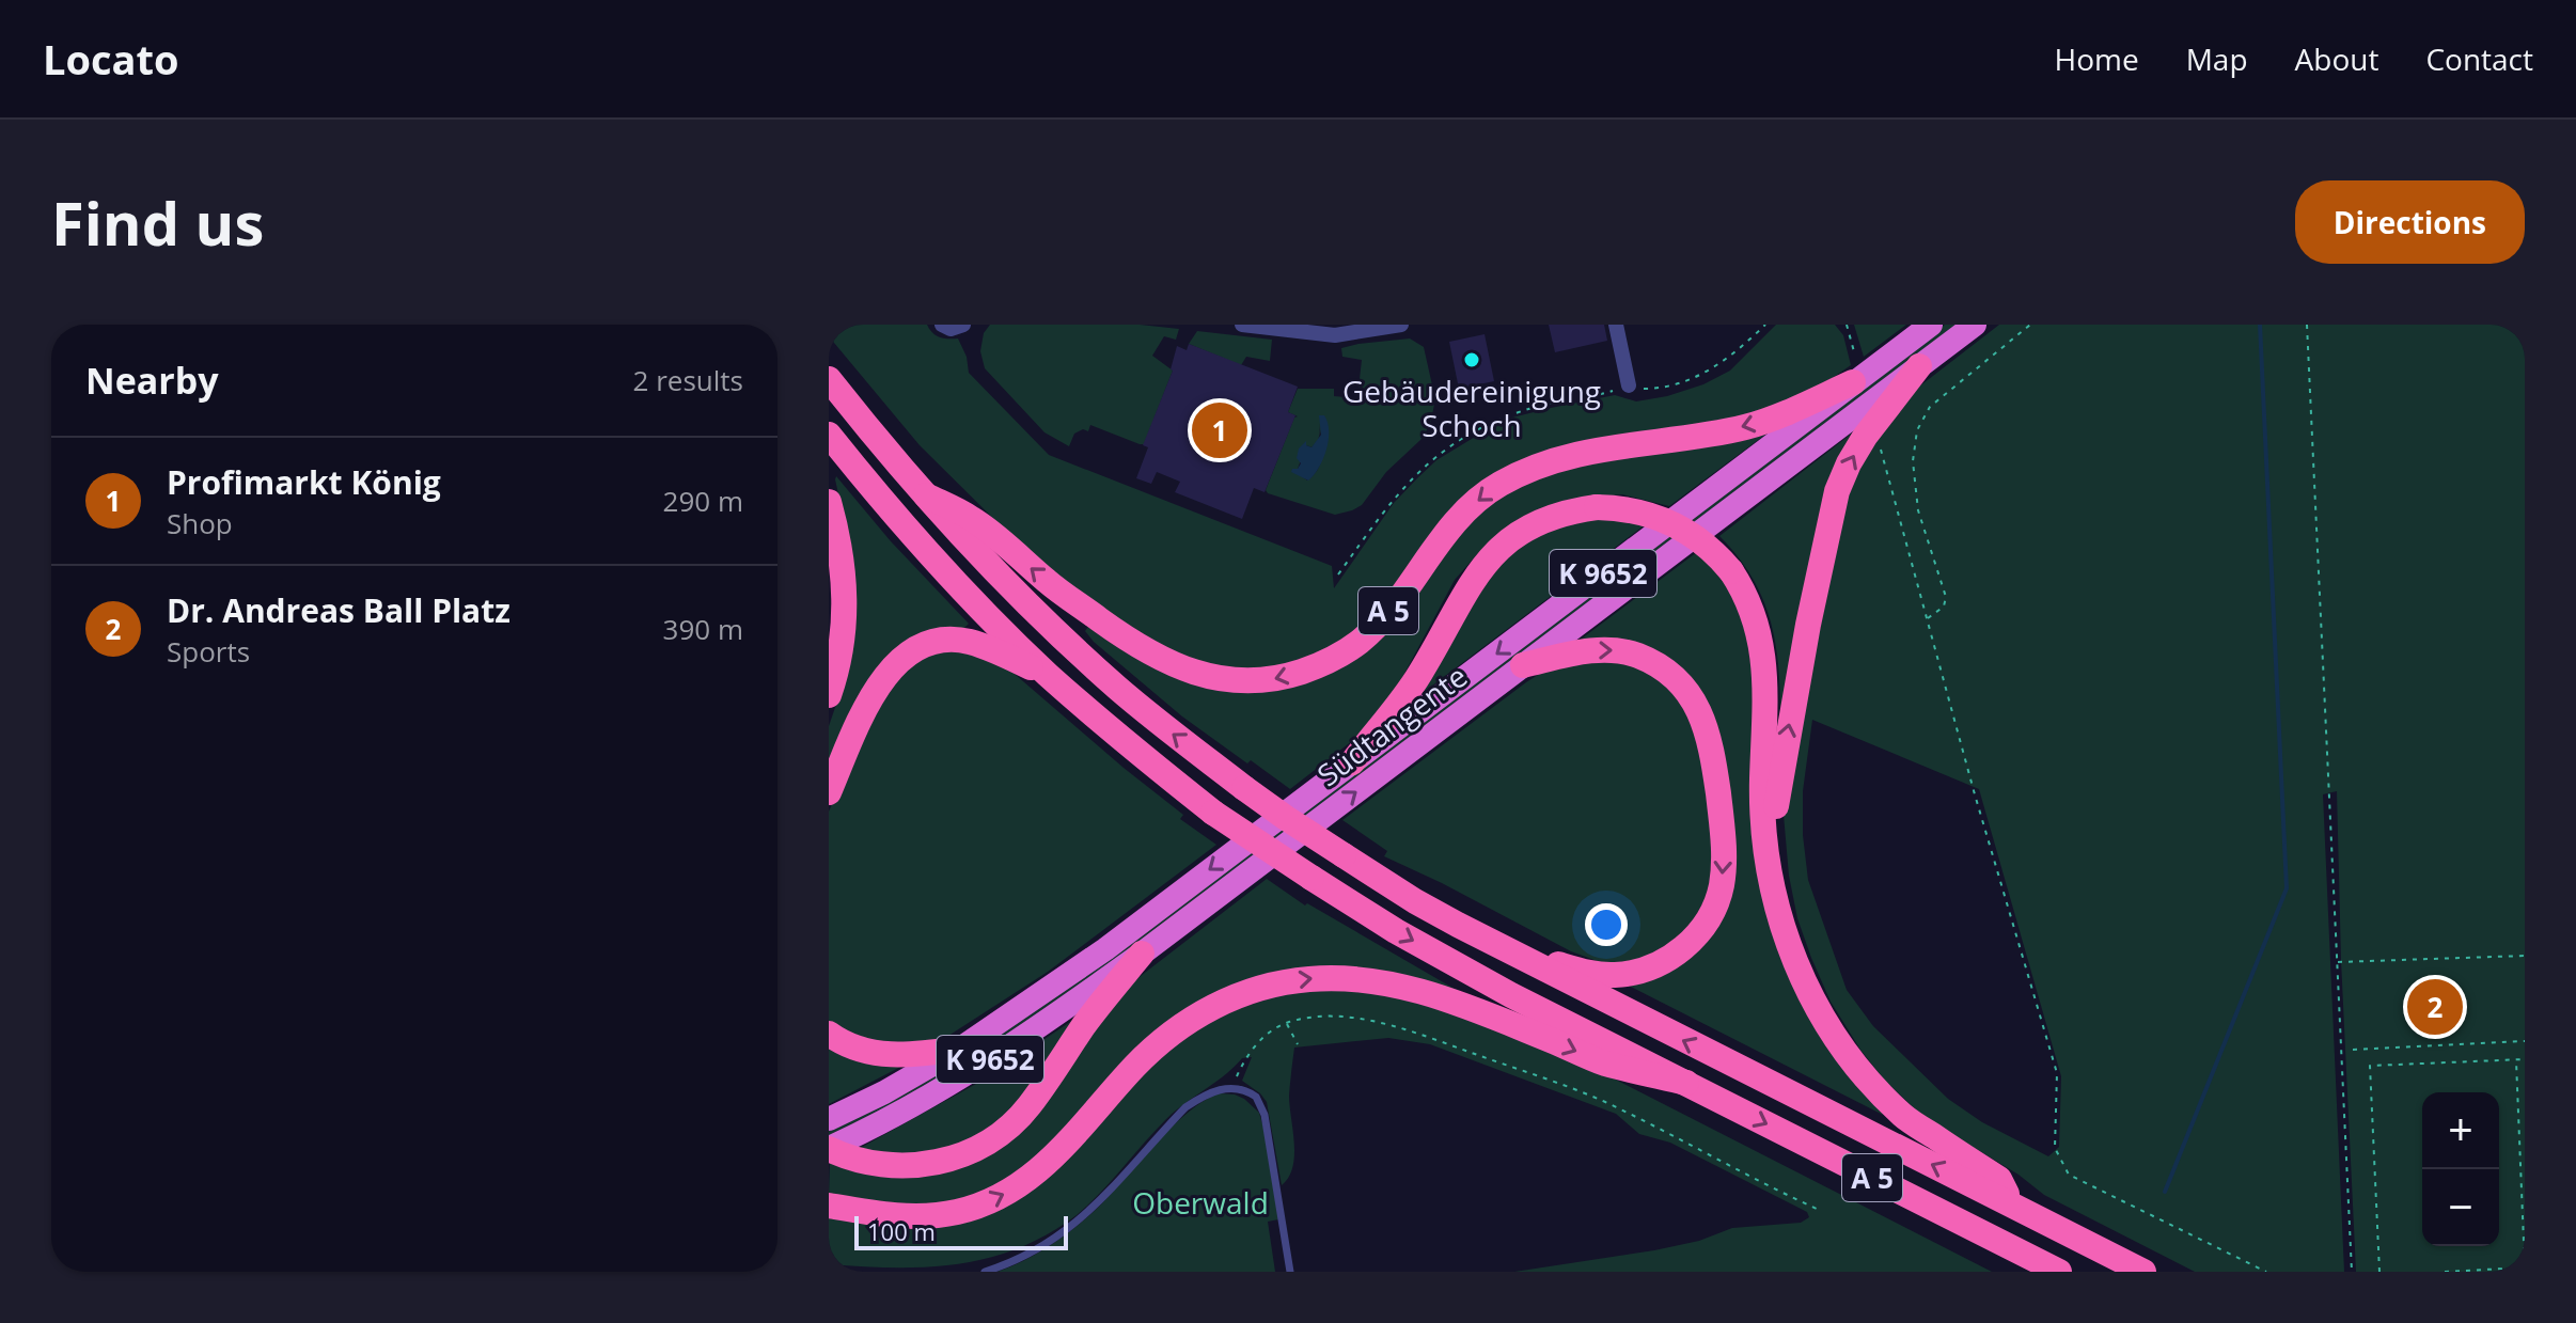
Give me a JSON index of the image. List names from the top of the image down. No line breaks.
{"streets":{"highway":["K 9652","A 5","Südtangente"]},"crossings":[["K 9652","Südtangente"],["A 5","Südtangente"]],"parks":["Oberwald"],"places":["Gebäudereinigung Schoch"],"scale_bar":"100 m","page":{"header":"Locato","nav":["Home","Map","About","Contact"],"buttons":"Directions","title":"Find us","heading":["Nearby","2 results"],"pins":["1","2"],"list":[{"mark":"1","name":"Profimarkt König","note":"Shop","value":"290 m"},{"mark":"2","name":"Dr. Andreas Ball Platz","note":"Sports","value":"390 m"}],"map_buttons":["+","−"],"scale":"100 m"}}
